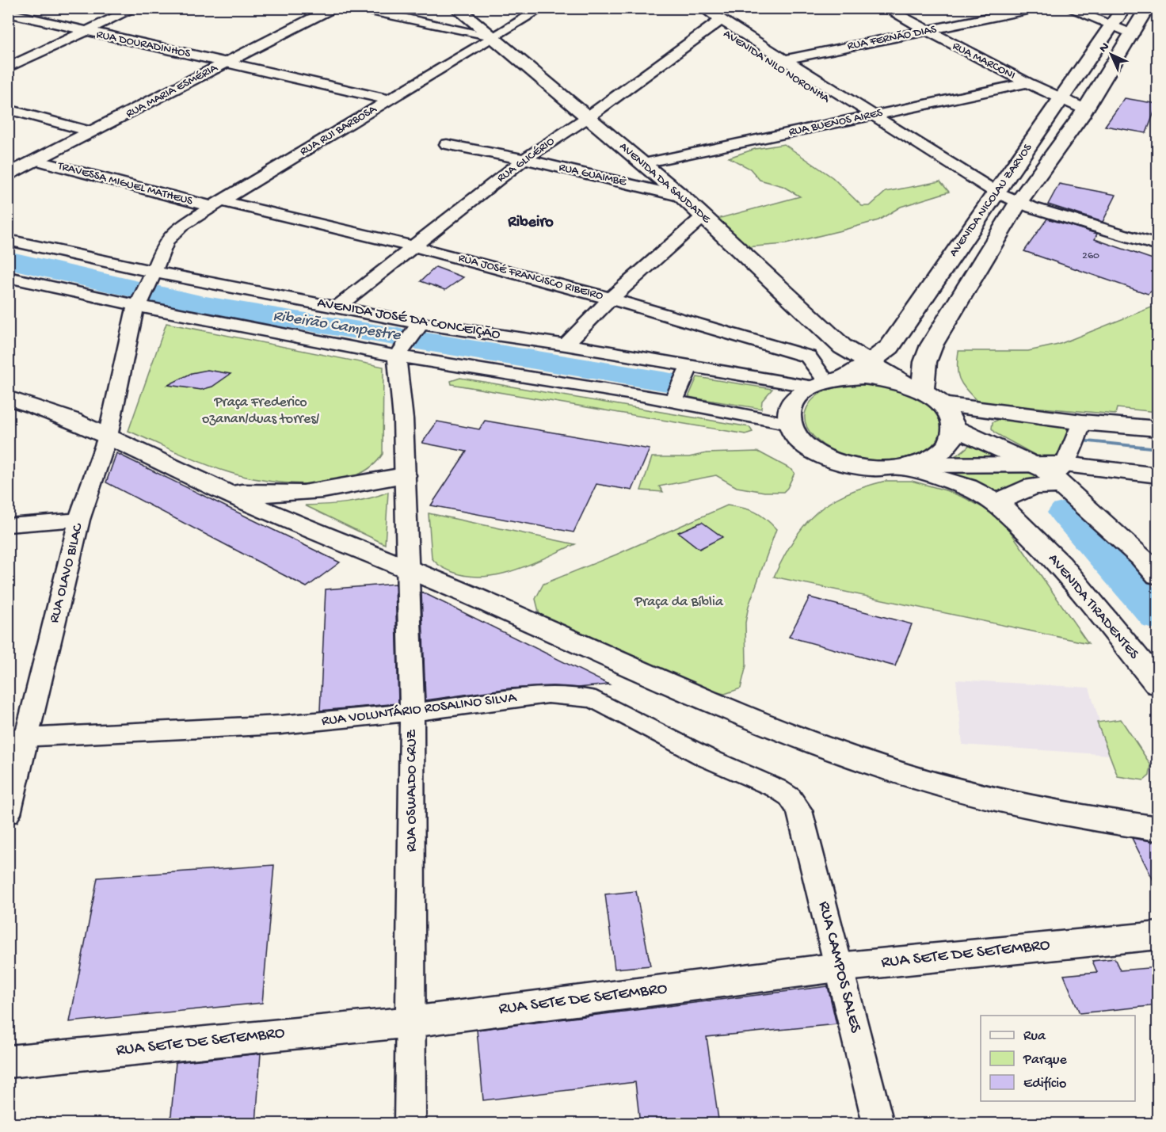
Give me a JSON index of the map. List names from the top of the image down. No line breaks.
{"streets":{"main road":["RUA MARIA ESMÉRIA","AVENIDA DA SAUDADE","AVENIDA NICOLAU ZARVOS","AVENIDA TIRADENTES","RUA SETE DE SETEMBRO"],"street":["RUA FERNÃO DIAS","RUA DOURADINHOS","RUA MARCONI","AVENIDA NILO NORONHA","RUA BUENOS AIRES","RUA RUI BARBOSA","RUA GLICÉRIO","RUA GUAIMBÊ","TRAVESSA MIGUEL MATHEUS","RUA JOSÉ FRANCISCO RIBEIRO","AVENIDA JOSÉ DA CONCEIÇÃO","RUA OLAVO BILAC","RUA VOLUNTÁRIO ROSALINO SILVA","RUA OSWALDO CRUZ","RUA CAMPOS SALES"]},"crossings":[["RUA FERNÃO DIAS","RUA MARCONI"],["RUA FERNÃO DIAS","AVENIDA NILO NORONHA"],["RUA DOURADINHOS","RUA MARIA ESMÉRIA"],["RUA DOURADINHOS","RUA RUI BARBOSA"],["RUA MARCONI","RUA BUENOS AIRES"],["RUA MARCONI","AVENIDA NICOLAU ZARVOS"],["AVENIDA NILO NORONHA","RUA BUENOS AIRES"],["AVENIDA NILO NORONHA","RUA GLICÉRIO"],["AVENIDA NILO NORONHA","AVENIDA NICOLAU ZARVOS"],["RUA MARIA ESMÉRIA","TRAVESSA MIGUEL MATHEUS"],["RUA BUENOS AIRES","AVENIDA DA SAUDADE"],["RUA RUI BARBOSA","AVENIDA DA SAUDADE"],["RUA RUI BARBOSA","TRAVESSA MIGUEL MATHEUS"],["RUA RUI BARBOSA","RUA JOSÉ FRANCISCO RIBEIRO"],["RUA RUI BARBOSA","AVENIDA JOSÉ DA CONCEIÇÃO"],["RUA RUI BARBOSA","RUA OLAVO BILAC"],["RUA GLICÉRIO","RUA GUAIMBÊ"],["RUA GLICÉRIO","AVENIDA DA SAUDADE"],["RUA GLICÉRIO","RUA JOSÉ FRANCISCO RIBEIRO"],["RUA GLICÉRIO","AVENIDA JOSÉ DA CONCEIÇÃO"],["RUA GUAIMBÊ","AVENIDA DA SAUDADE"],["AVENIDA DA SAUDADE","AVENIDA NICOLAU ZARVOS"],["TRAVESSA MIGUEL MATHEUS","RUA JOSÉ FRANCISCO RIBEIRO"],["AVENIDA NICOLAU ZARVOS","RUA JOSÉ FRANCISCO RIBEIRO"],["AVENIDA NICOLAU ZARVOS","AVENIDA JOSÉ DA CONCEIÇÃO"],["RUA JOSÉ FRANCISCO RIBEIRO","AVENIDA JOSÉ DA CONCEIÇÃO"],["AVENIDA JOSÉ DA CONCEIÇÃO","RUA OLAVO BILAC"],["AVENIDA JOSÉ DA CONCEIÇÃO","RUA OSWALDO CRUZ"],["RUA OLAVO BILAC","RUA VOLUNTÁRIO ROSALINO SILVA"],["RUA VOLUNTÁRIO ROSALINO SILVA","RUA OSWALDO CRUZ"],["RUA VOLUNTÁRIO ROSALINO SILVA","RUA CAMPOS SALES"],["RUA OSWALDO CRUZ","RUA SETE DE SETEMBRO"],["RUA SETE DE SETEMBRO","RUA CAMPOS SALES"]],"districts":["Ribeiro"],"water":["Ribeirão Campestre"],"parks":["Praça Frederico ozanan/duas torres/","Praça da Bíblia"],"house_numbers":["260"],"legend":["Rua","Parque","Edifício"],"north":"top left"}
